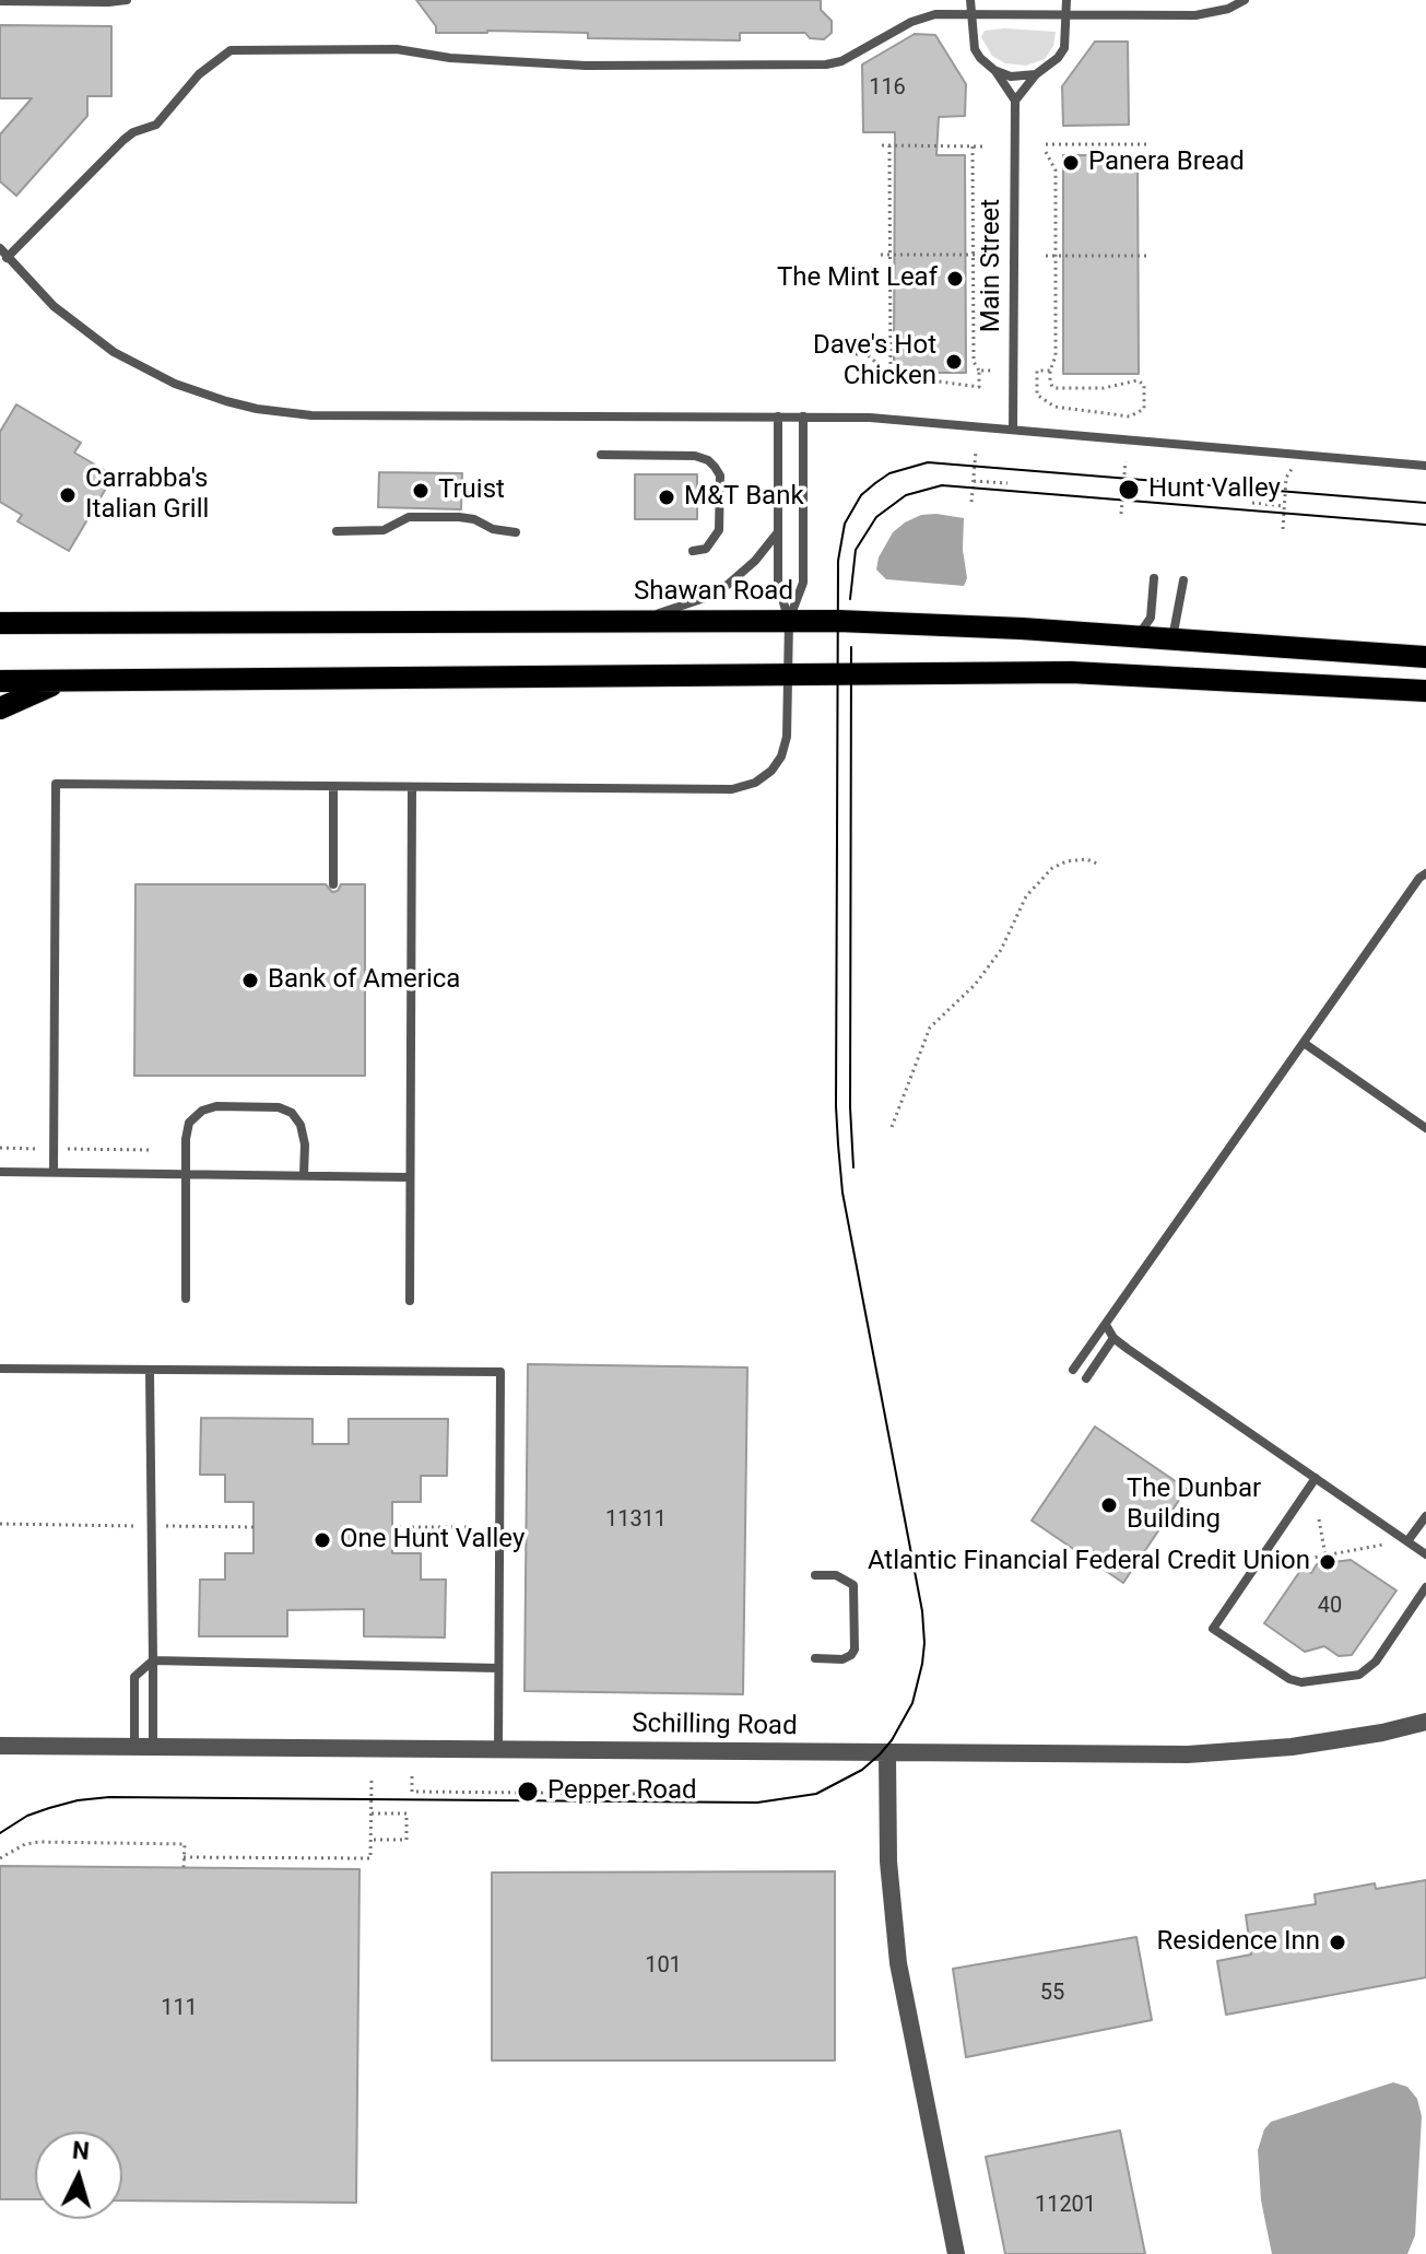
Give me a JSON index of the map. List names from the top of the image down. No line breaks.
{"streets":{"main road":["Shawan Road"],"street":["Schilling Road"],"lane":["Main Street"]},"places":["Panera Bread","The Mint Leaf","Dave's Hot Chicken","Hunt Valley","Truist","Carrabba's Italian Grill","M&T Bank","Bank of America","The Dunbar Building","One Hunt Valley","Atlantic Financial Federal Credit Union","Pepper Road","Residence Inn"],"house_numbers":["116","11311","40","101","55","111","11201"],"north":"top"}
